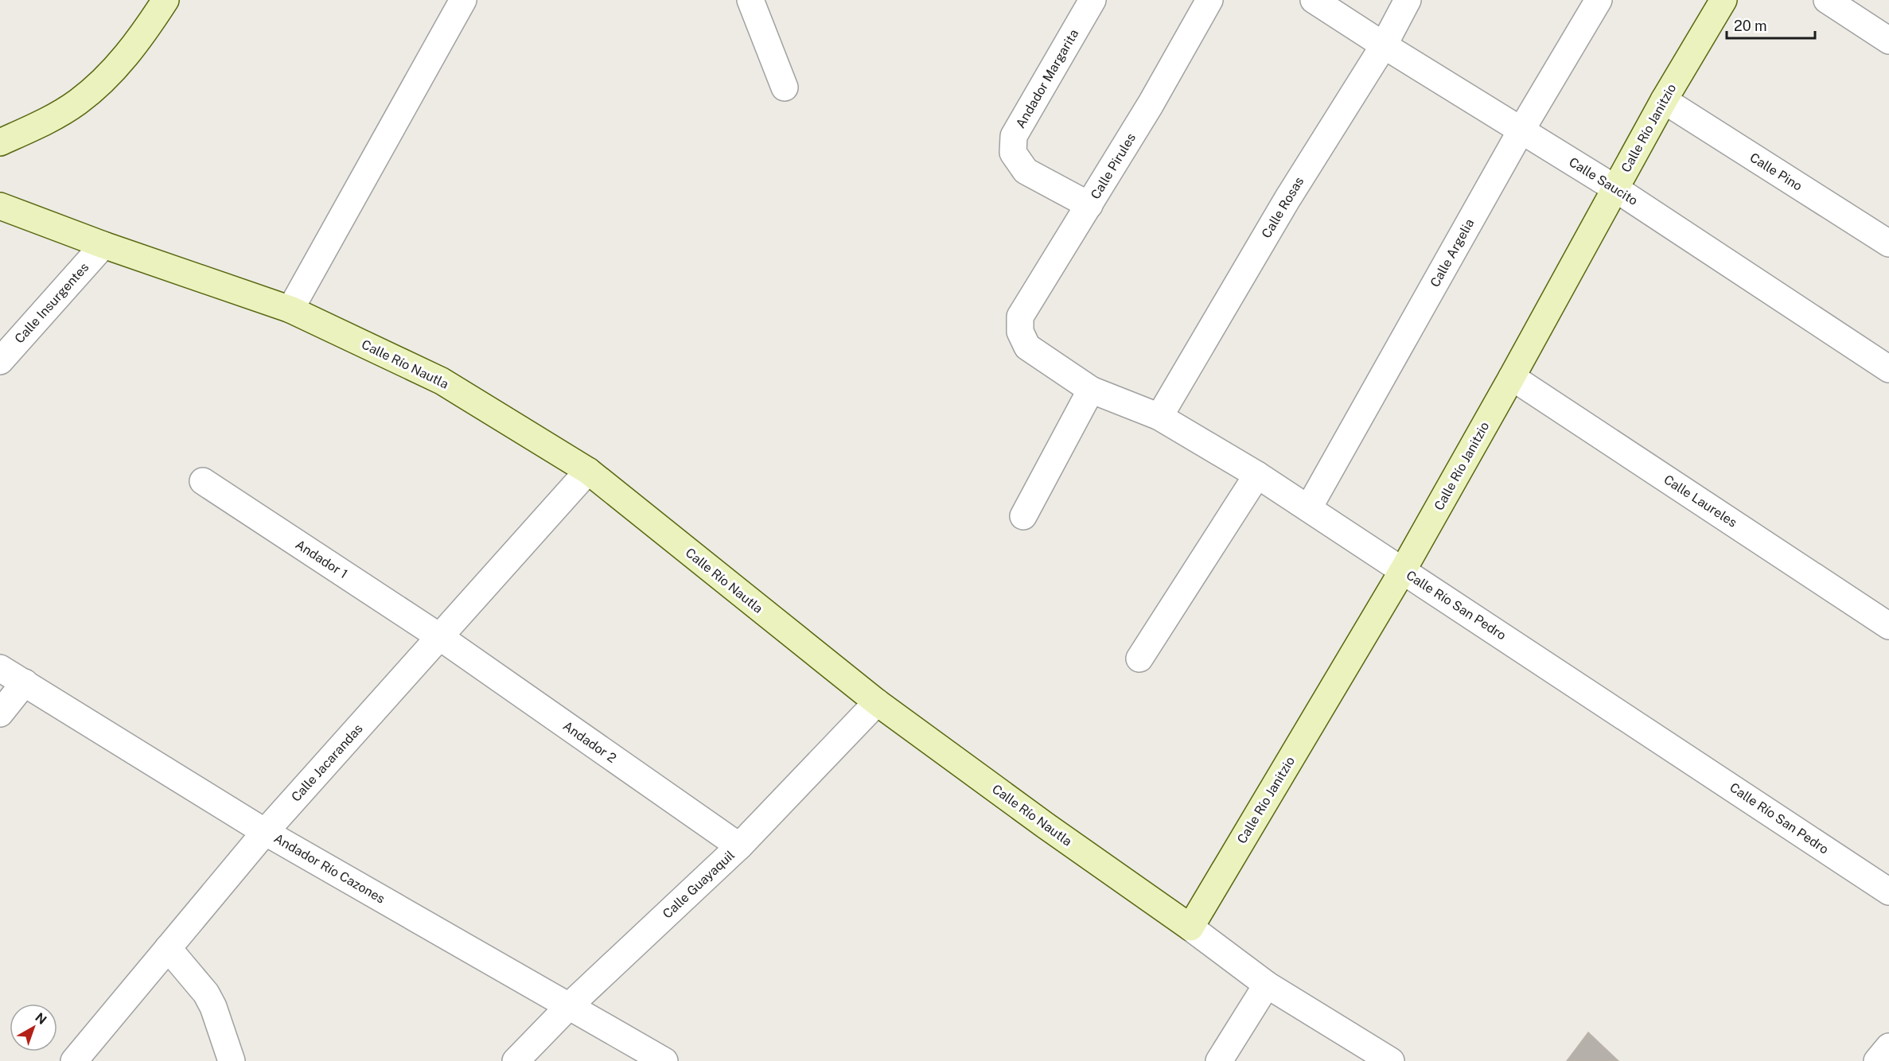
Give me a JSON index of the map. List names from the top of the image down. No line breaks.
{"streets":{"street":["Andador Margarita","Calle Río Janitzio","Calle Pirules","Calle Pino","Calle Saucito","Calle Rosas","Calle Argelia","Calle Insurgentes","Calle Río Nautla","Calle Laureles","Andador 1","Calle Río San Pedro","Andador 2","Calle Jacarandas","Andador Río Cazones","Calle Guayaquil"]},"crossings":[["Andador Margarita","Calle Pirules"],["Calle Río Janitzio","Calle Pino"],["Calle Río Janitzio","Calle Saucito"],["Calle Río Janitzio","Calle Río Nautla"],["Calle Río Janitzio","Calle Laureles"],["Calle Río Janitzio","Calle Río San Pedro"],["Calle Pirules","Calle Río San Pedro"],["Calle Saucito","Calle Rosas"],["Calle Saucito","Calle Argelia"],["Calle Rosas","Calle Río San Pedro"],["Calle Argelia","Calle Río San Pedro"],["Calle Insurgentes","Calle Río Nautla"],["Calle Río Nautla","Calle Jacarandas"],["Calle Río Nautla","Calle Guayaquil"],["Andador 1","Andador 2"],["Andador 1","Calle Jacarandas"],["Andador 2","Calle Jacarandas"],["Andador 2","Calle Guayaquil"],["Calle Jacarandas","Andador Río Cazones"],["Andador Río Cazones","Calle Guayaquil"]],"scale_bar":"20 m","north":"top right"}
